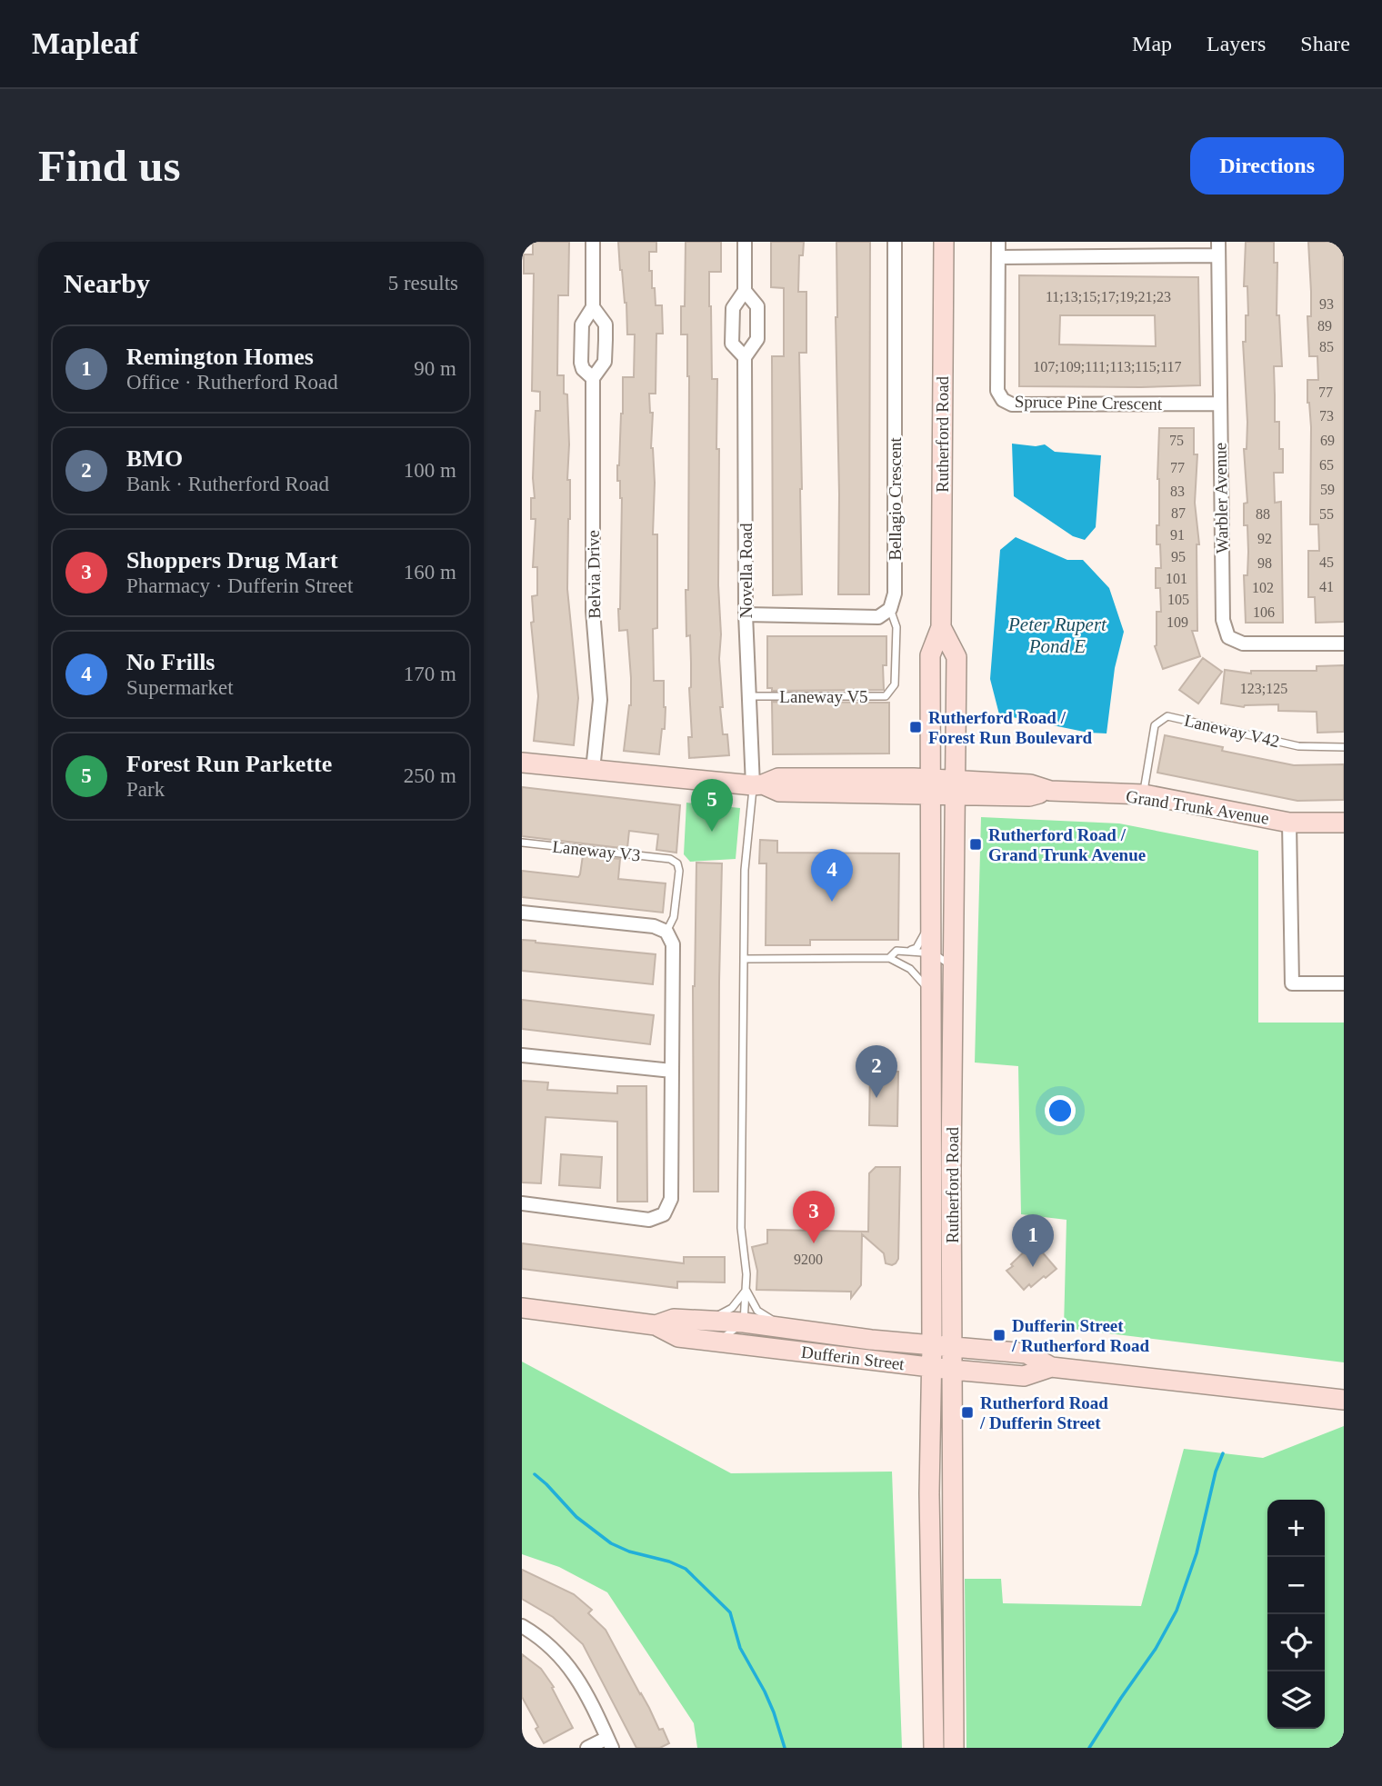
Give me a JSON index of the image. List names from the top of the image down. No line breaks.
{"streets":{"main road":["Rutherford Road","Grand Trunk Avenue","Dufferin Street"],"street":["Spruce Pine Crescent","Warbler Avenue","Bellagio Crescent","Novella Road","Belvia Drive"],"lane":["Laneway V5","Laneway V42","Laneway V3"]},"crossings":[["Spruce Pine Crescent","Warbler Avenue"],["Rutherford Road","Grand Trunk Avenue"],["Rutherford Road","Dufferin Street"],["Bellagio Crescent","Laneway V5"],["Novella Road","Laneway V5"],["Novella Road","Grand Trunk Avenue"],["Belvia Drive","Grand Trunk Avenue"],["Laneway V42","Grand Trunk Avenue"]],"water":["Peter Rupert Pond E"],"places":{"transit":["Rutherford Road / Forest Run Boulevard","Rutherford Road / Grand Trunk Avenue","Dufferin Street / Rutherford Road","Rutherford Road / Dufferin Street"]},"house_numbers":["11;13;15;17;19;21;23","93","89","85","107;109;111;113;115;117","77","73","75","69","65","77","59","83","87","88","55","91","92","95","45","98","101","41","102","105","106","109","123;125","9200"],"page":{"header":"Mapleaf","nav":["Map","Layers","Share"],"buttons":"Directions","title":"Find us","heading":["Nearby","5 results"],"list":[{"mark":"1","name":"Remington Homes","note":"Office · Rutherford Road","value":"90 m"},{"mark":"2","name":"BMO","note":"Bank · Rutherford Road","value":"100 m"},{"mark":"3","name":"Shoppers Drug Mart","note":"Pharmacy · Dufferin Street","value":"160 m"},{"mark":"4","name":"No Frills","note":"Supermarket","value":"170 m"},{"mark":"5","name":"Forest Run Parkette","note":"Park","value":"250 m"}],"pins":["5","4","2","3","1"],"map_buttons":["+","−"]}}
